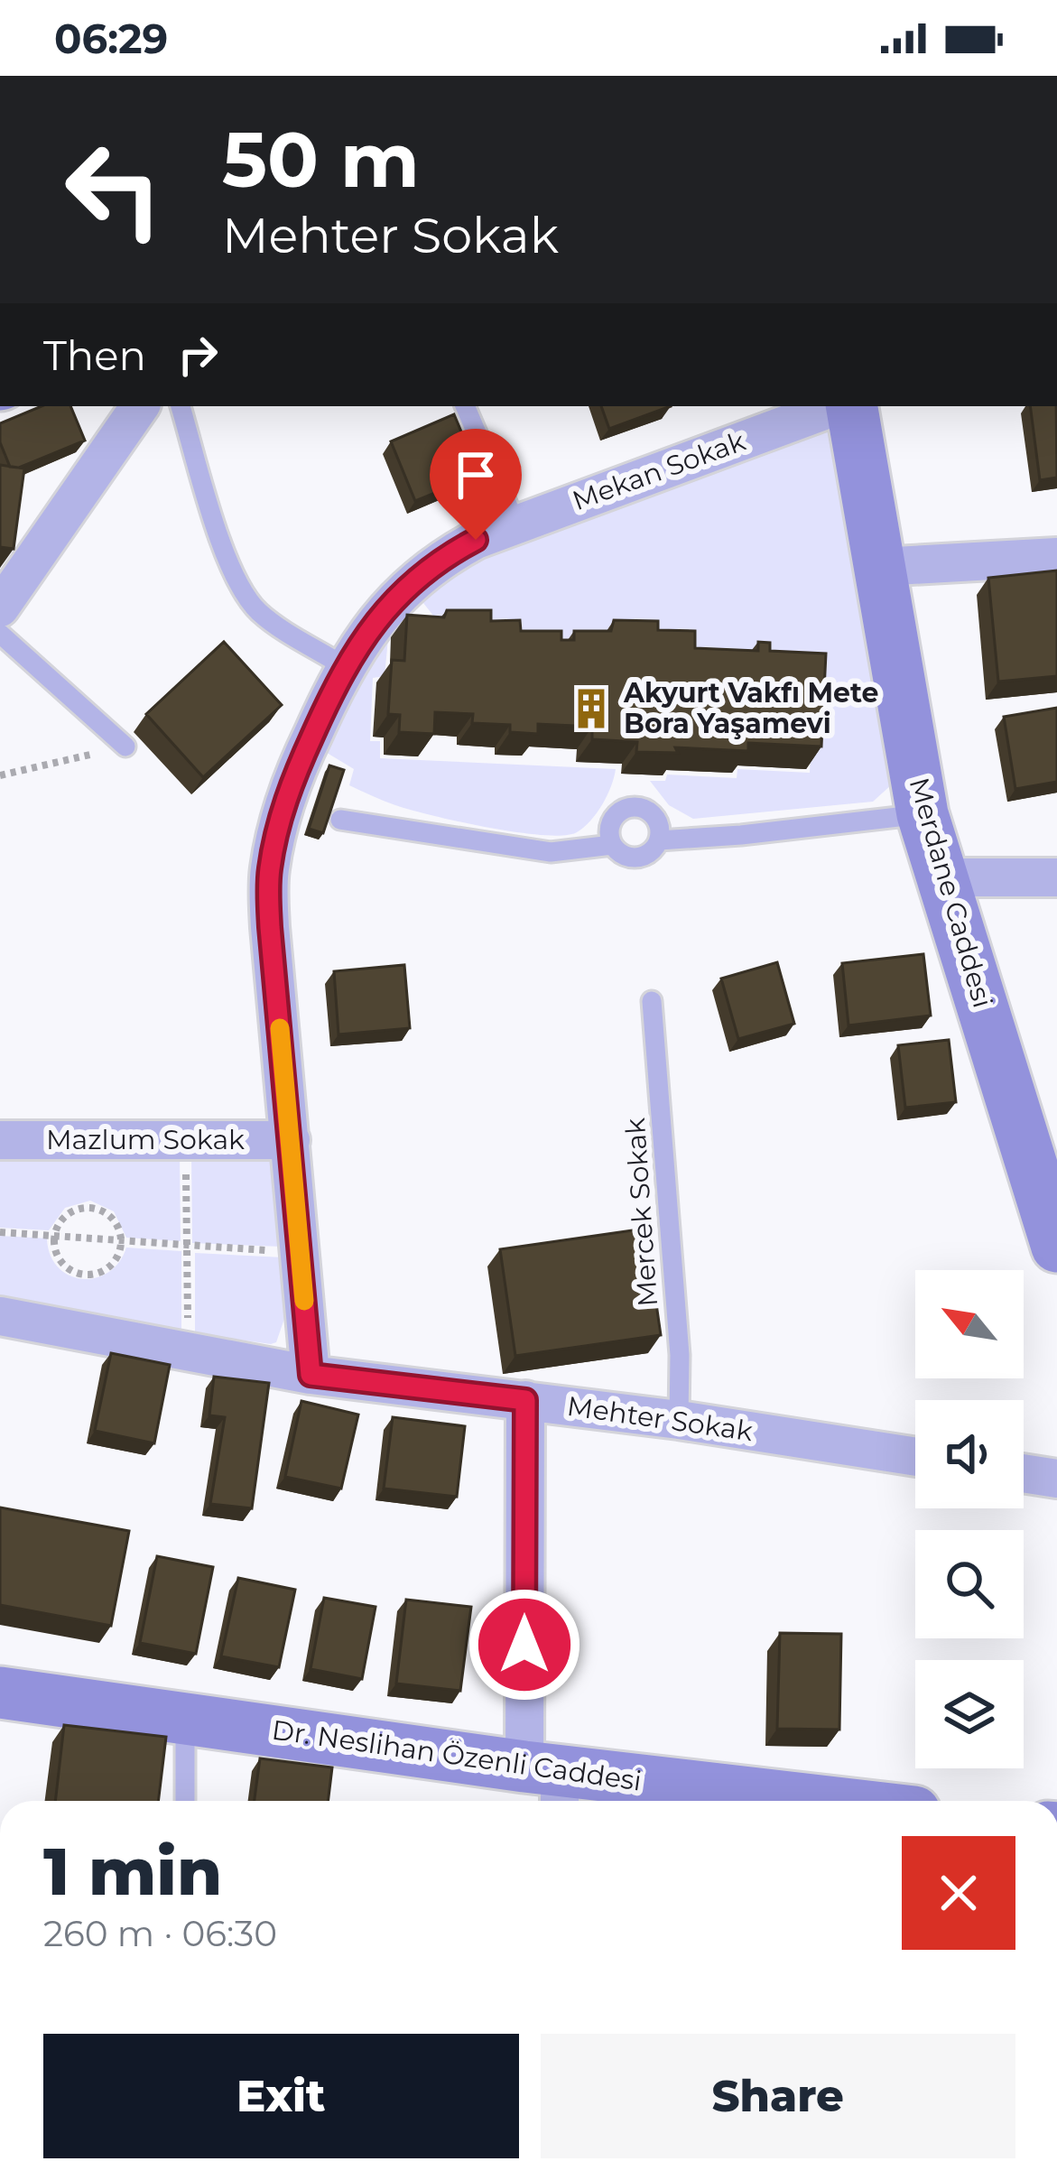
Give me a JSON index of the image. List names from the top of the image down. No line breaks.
{"streets":{"street":["Mekan Sokak","Merdane Caddesi","Mazlum Sokak","Mehter Sokak","Dr. Neslihan Özenli Caddesi"],"lane":["Mercek Sokak"]},"crossings":[["Mekan Sokak","Mazlum Sokak"],["Mekan Sokak","Mehter Sokak"],["Mercek Sokak","Mehter Sokak"]],"places":{"building":["Akyurt Vakfı Mete Bora Yaşamevi"]},"north":"top left","page":{"status":"06:29","turn":["50 m","Mehter Sokak"],"then":"Then","heading":["1 min","260 m · 06:30"],"buttons":["Exit","Share"]}}
